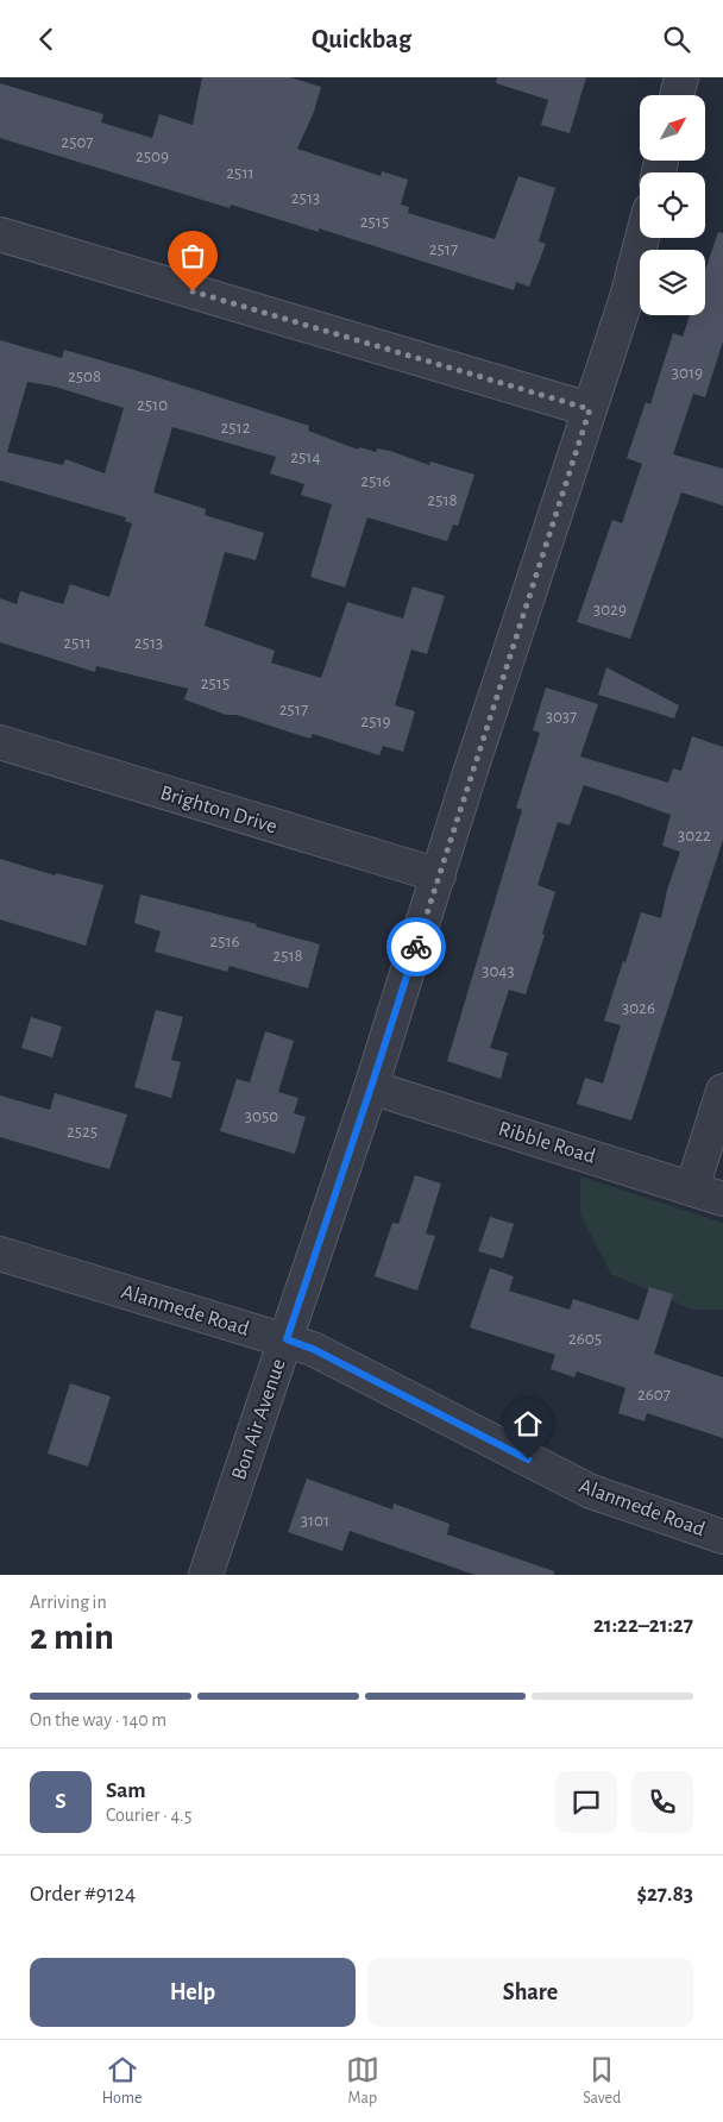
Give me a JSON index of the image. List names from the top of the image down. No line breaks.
{"streets":{"street":["Brighton Drive","Ribble Road","Alanmede Road","Bon Air Avenue"]},"crossings":[["Brighton Drive","Bon Air Avenue"],["Ribble Road","Bon Air Avenue"],["Alanmede Road","Bon Air Avenue"]],"house_numbers":["2507","2509","2511","2513","2515","2517","3019","2508","2510","2512","2514","2516","2518","3029","2511","2513","2515","2517","3037","2519","3022","2516","2518","3043","3026","3050","2525","2605","2607","3101"],"north":"top right","page":{"header":"Quickbag","heading":["2 min","Arriving in","21:22–21:27"],"panel":["Sam","Courier · 4.5","Order #9124","$27.83"],"bar":"On the way · 140 m","round":"S","buttons":["Help","Share"],"tabs":["Home","Map","Saved"]}}
